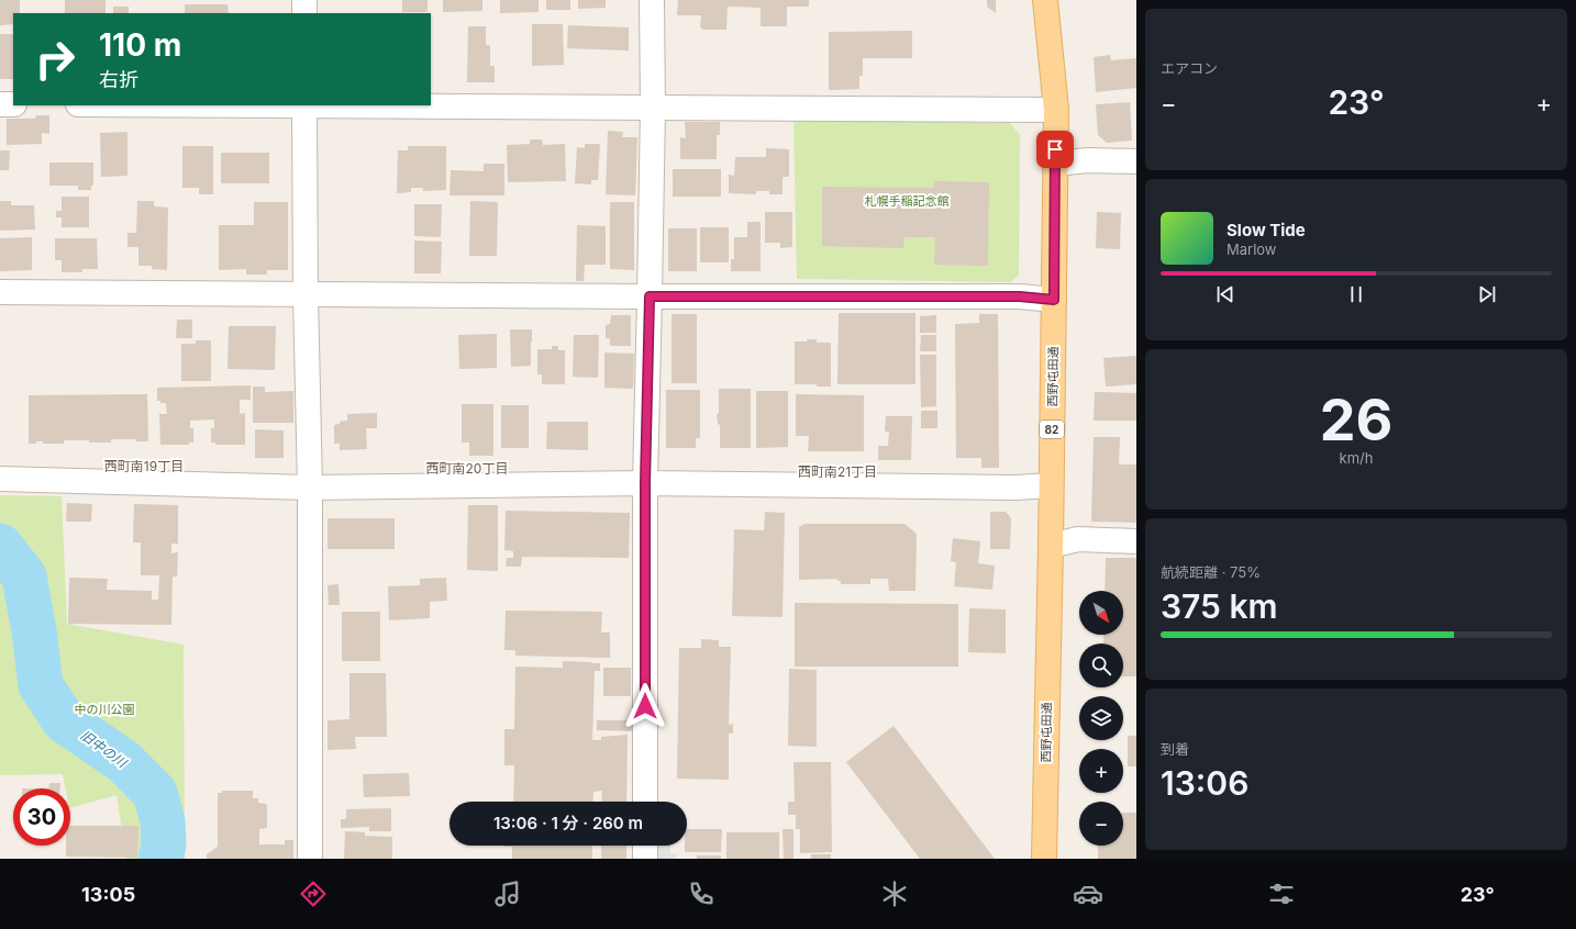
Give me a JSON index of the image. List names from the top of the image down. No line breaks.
{"streets":{"main road":["西野屯田通","82"]},"districts":["西町南19丁目","西町南20丁目","西町南21丁目"],"water":["旧中の川"],"parks":["札幌手稲記念館","中の川公園"],"north":"bottom right","page":{"tile":["エアコン",["26","km/h"],["航続距離 · 75%","375 km"],["到着","13:06"]],"turn":["110 m","右折"],"heat":["−","23°","+"],"song":["Slow Tide","Marlow"],"map_buttons":["+","−"],"limit":"30","trip":"13:06 · 1 分 · 260 m","tabs":["13:05","23°"]}}
